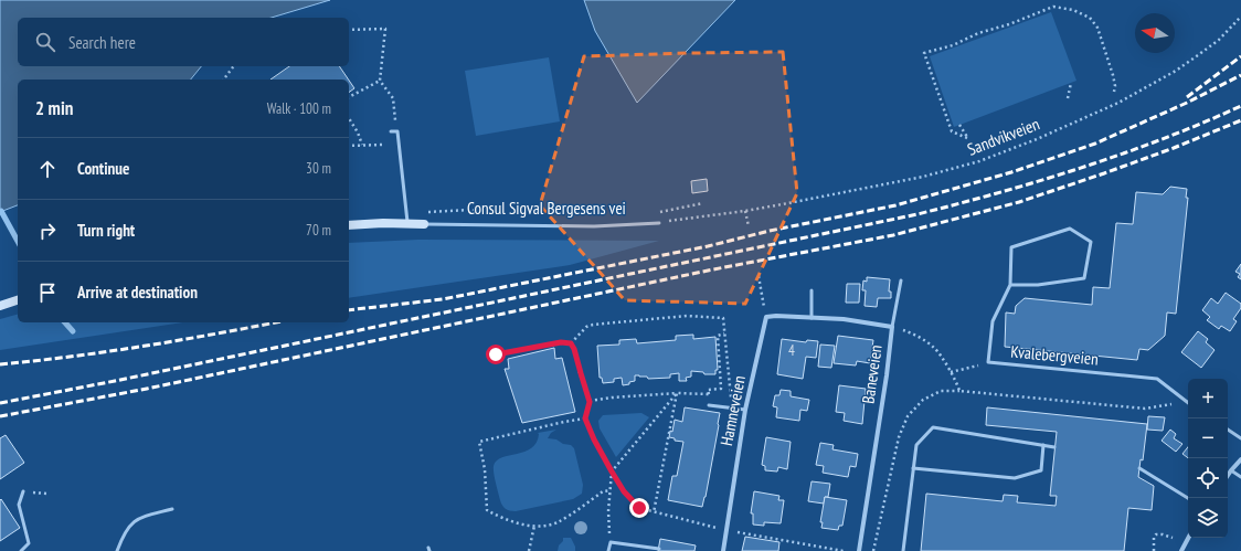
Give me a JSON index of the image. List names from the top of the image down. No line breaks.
{"streets":{"street":["Consul Sigval Bergesens vei","Baneveien","Hamneveien"],"lane":["Kvalebergveien"],"path":["Sandvikveien"]},"crossings":[["Baneveien","Hamneveien"]],"house_numbers":["4"],"north":"left","page":{"search":"Search here","heading":["2 min","Walk · 100 m"],"list":[["Continue","30 m"],["Turn right","70 m"],"Arrive at destination"],"map_buttons":["+","−"]}}
